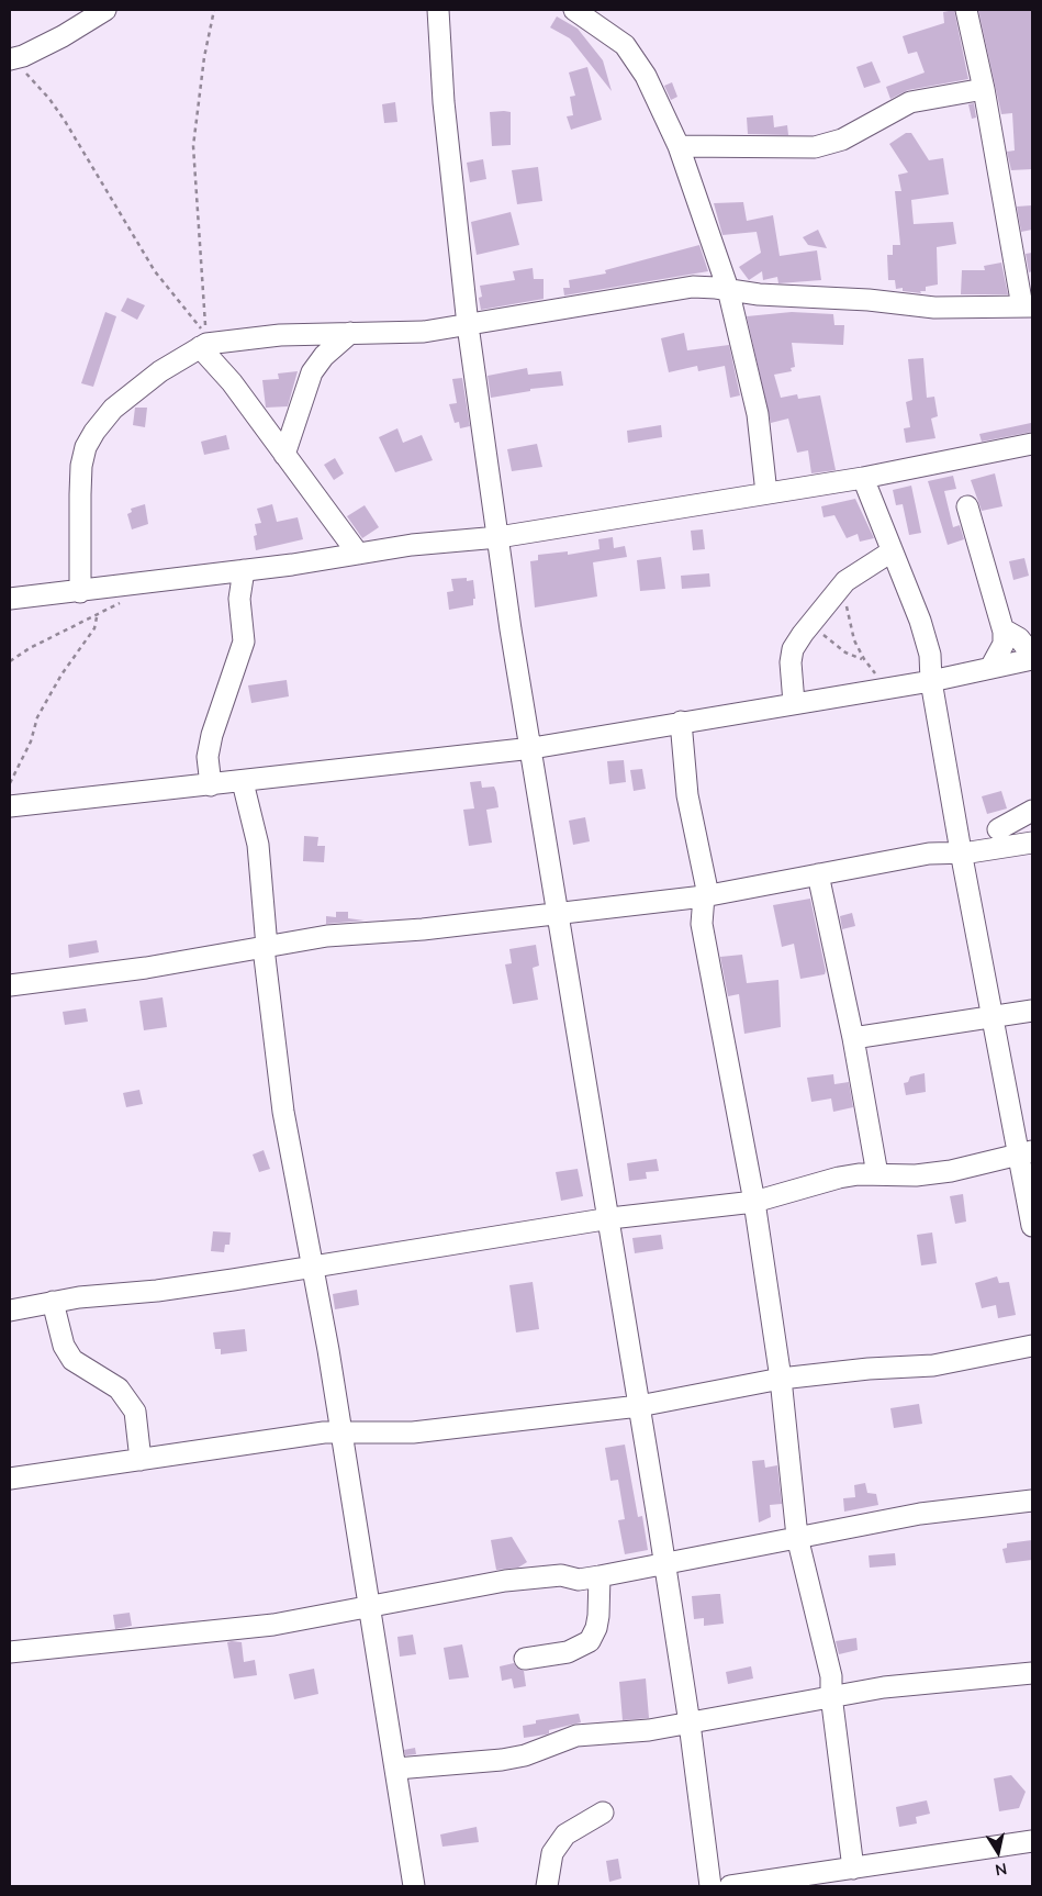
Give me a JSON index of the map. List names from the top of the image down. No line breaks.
{"north":"bottom"}
